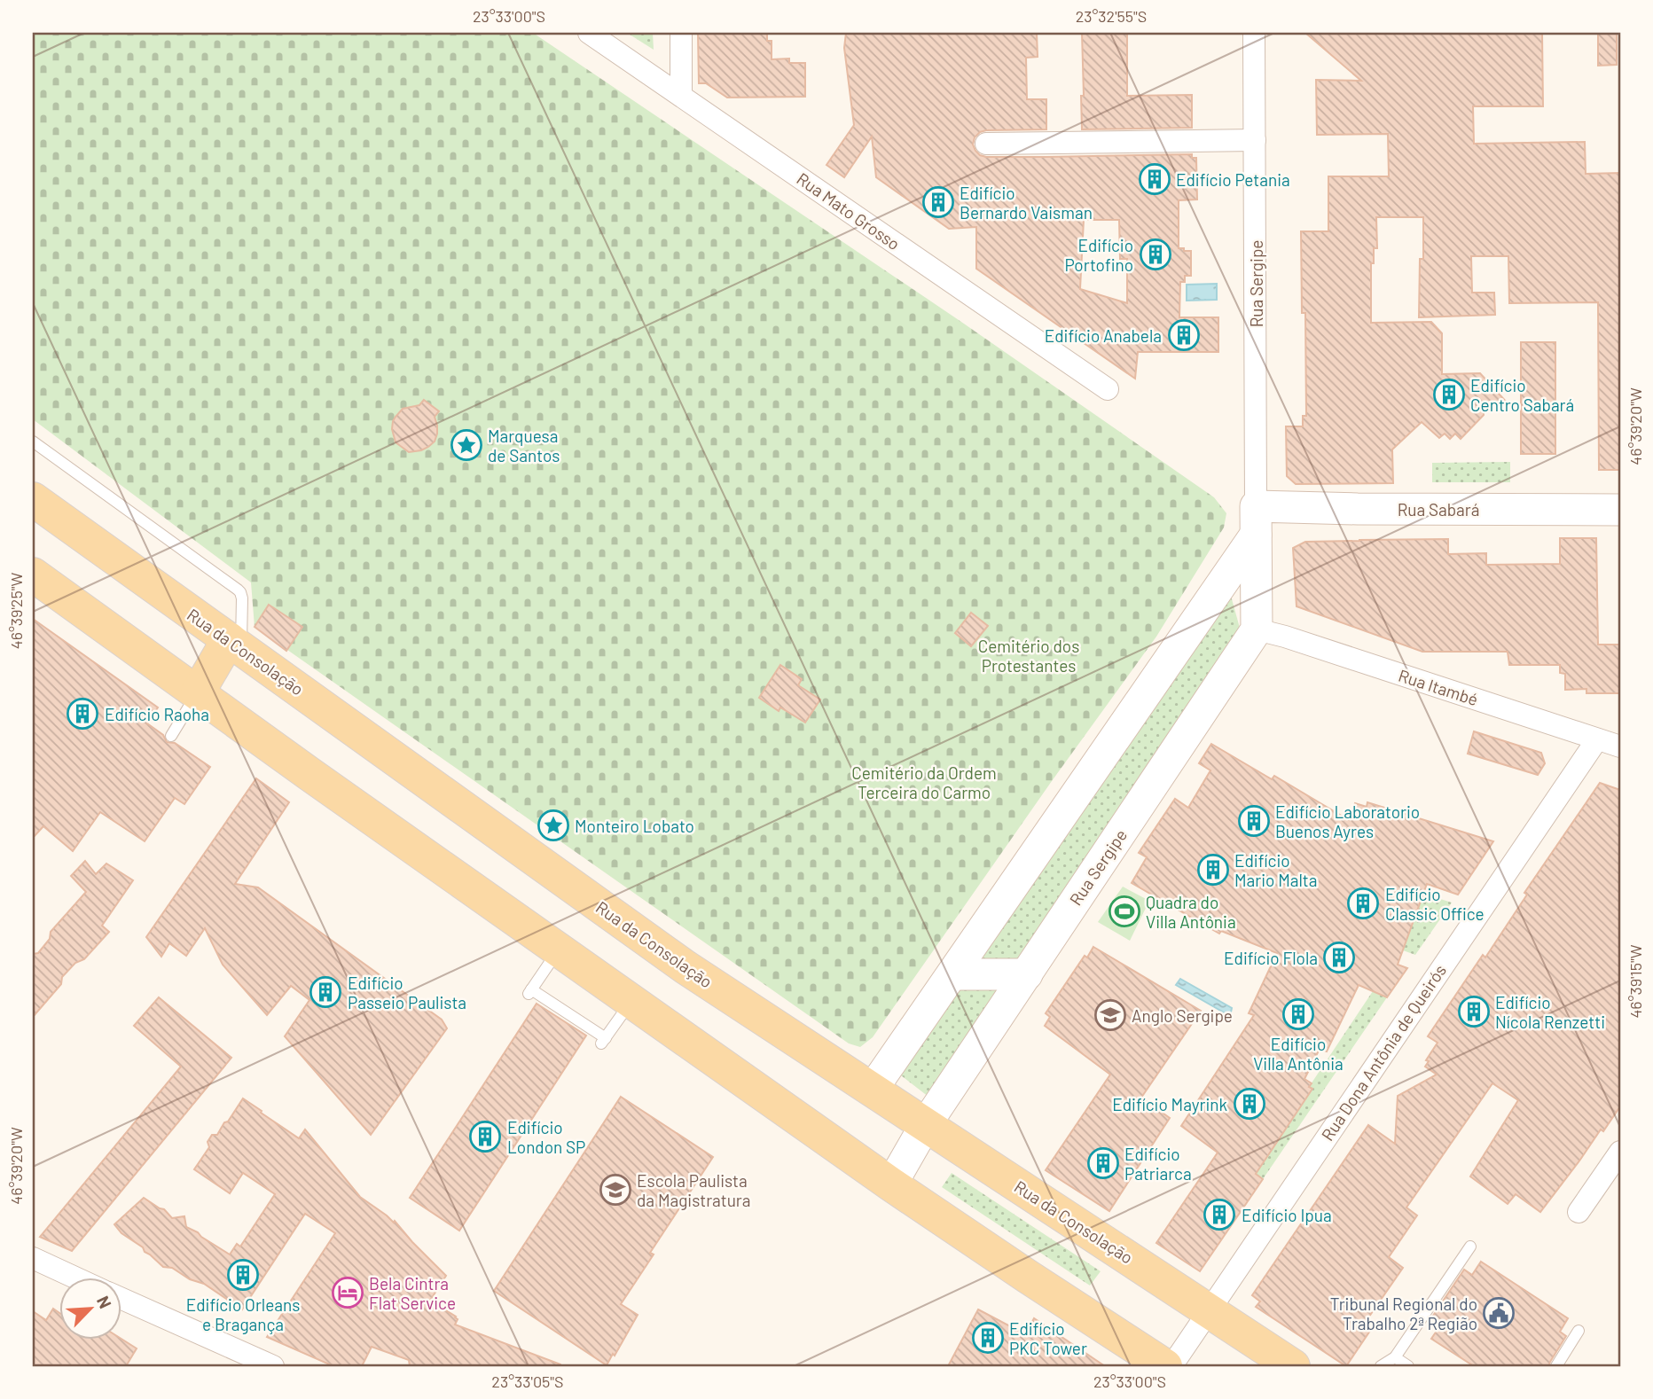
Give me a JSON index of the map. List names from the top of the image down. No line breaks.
{"streets":{"main road":["Rua da Consolação"],"street":["Rua Mato Grosso","Rua Sergipe","Rua Sabará","Rua Itambé","Rua Dona Antônia de Queirós"]},"crossings":[["Rua Sergipe","Rua Sabará"],["Rua Sergipe","Rua da Consolação"],["Rua Sergipe","Rua Itambé"],["Rua da Consolação","Rua Dona Antônia de Queirós"],["Rua Itambé","Rua Dona Antônia de Queirós"]],"parks":["Cemitério dos Protestantes","Cemitério da Ordem Terceira do Carmo"],"places":{"building":["Edifício Petania","Edifício Bernardo Vaisman","Edifício Portofino","Edifício Anabela","Edifício Centro Sabará","Edifício Raoha","Edifício Laboratorio Buenos Ayres","Edifício Mario Malta","Edifício Classic Office","Edifício Flola","Edifício Passeio Paulista","Edifício Nícola Renzetti","Edifício Villa Antônia","Edifício Mayrink","Edifício London SP","Edifício Patriarca","Edifício Ipua","Edifício Orleans e Bragança","Edifício PKC Tower"],"place":["Marquesa de Santos","Monteiro Lobato"],"sports":["Quadra do Villa Antônia"],"school or university":["Anglo Sergipe","Escola Paulista da Magistratura"],"hotel":["Bela Cintra Flat Service"],"public building":["Tribunal Regional do Trabalho 2ª Região"]},"north":"top right","coordinates":["23°33'00\"S","23°32'55\"S","46°39'20\"W","46°39'25\"W","46°39'15\"W","23°33'05\"S"]}
